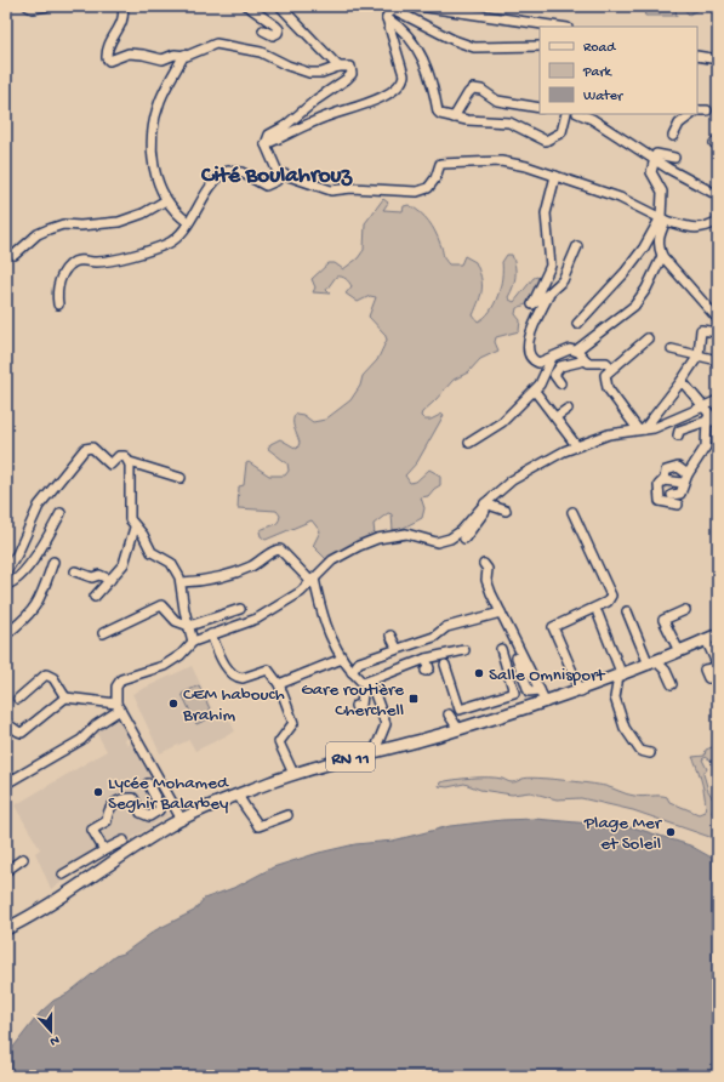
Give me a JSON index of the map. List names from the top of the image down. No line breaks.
{"streets":{"main road":["RN 11"]},"districts":["Cité Boulahrouz"],"places":{"other":["Salle Omnisport","CEM habouch Brahim","Lycée Mohamed Seghir Balarbey","Plage Mer et Soleil"],"transit":["Gare routière Cherchell"]},"legend":["Road","Park","Water"],"north":"bottom"}
